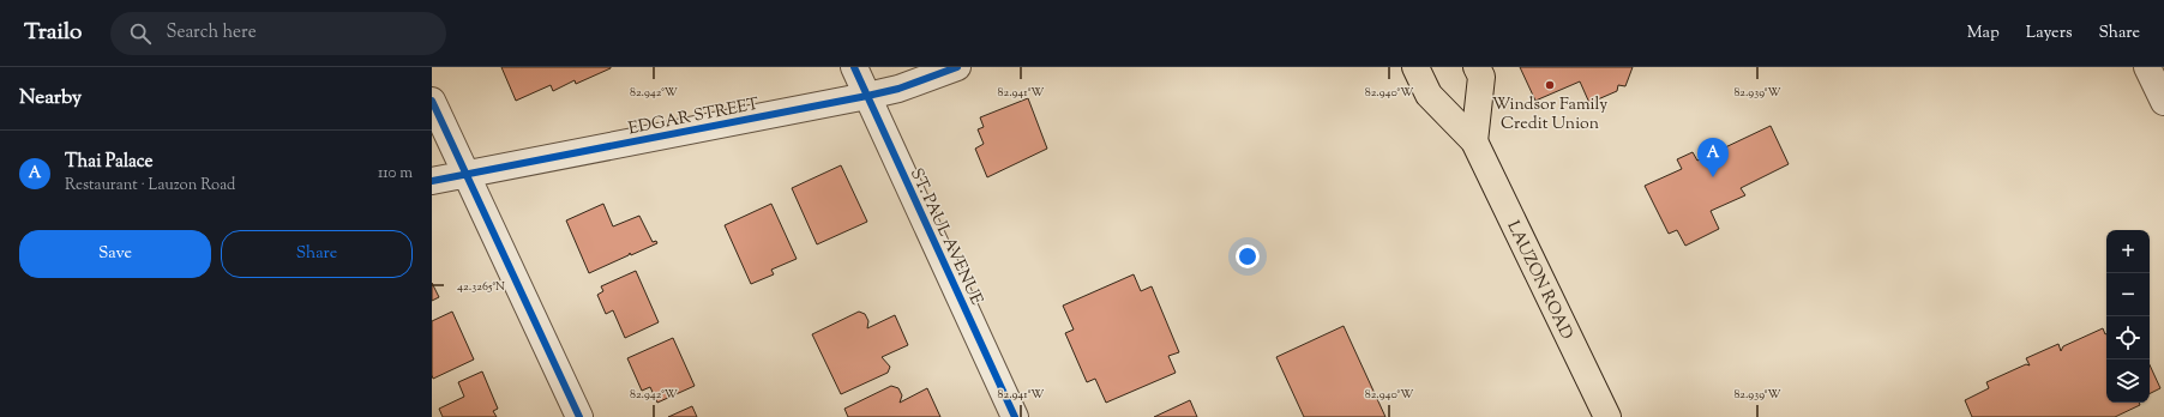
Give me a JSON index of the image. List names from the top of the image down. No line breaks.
{"streets":{"main road":["LAUZON ROAD"],"street":["EDGAR STREET","ST. PAUL AVENUE"]},"crossings":[["EDGAR STREET","ST. PAUL AVENUE"]],"places":["Windsor Family Credit Union"],"page":{"header":"Trailo","search":"Search here","nav":["Map","Layers","Share"],"heading":"Nearby","list":[{"mark":"A","name":"Thai Palace","note":"Restaurant · Lauzon Road","value":"110 m"}],"pins":"A","buttons":["Save","Share"],"map_buttons":["+","−"]},"coordinates":["82.942°W","82.941°W","82.940°W","82.939°W","42.3265°N"]}
